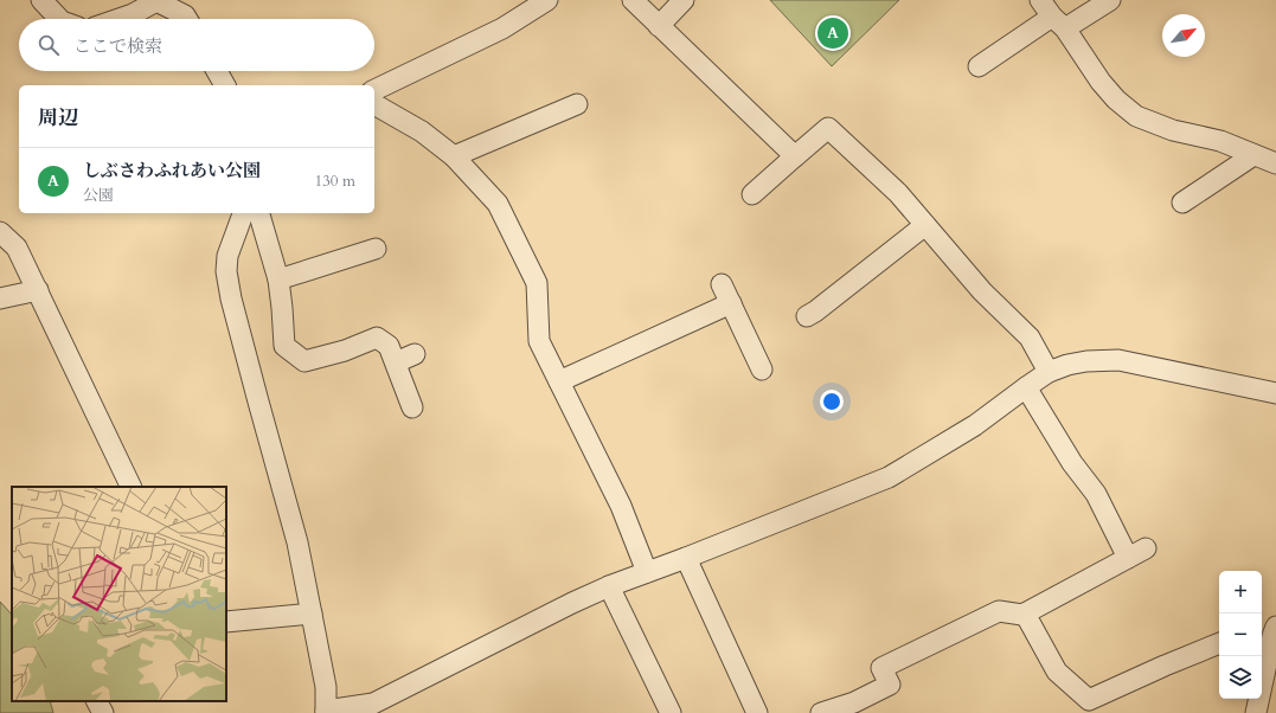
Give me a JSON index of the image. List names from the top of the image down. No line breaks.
{"north":"top right","page":{"pins":"A","search":"ここで検索","heading":"周辺","list":[{"mark":"A","name":"しぶさわふれあい公園","note":"公園","value":"130 m"}],"map_buttons":["+","−"]}}
